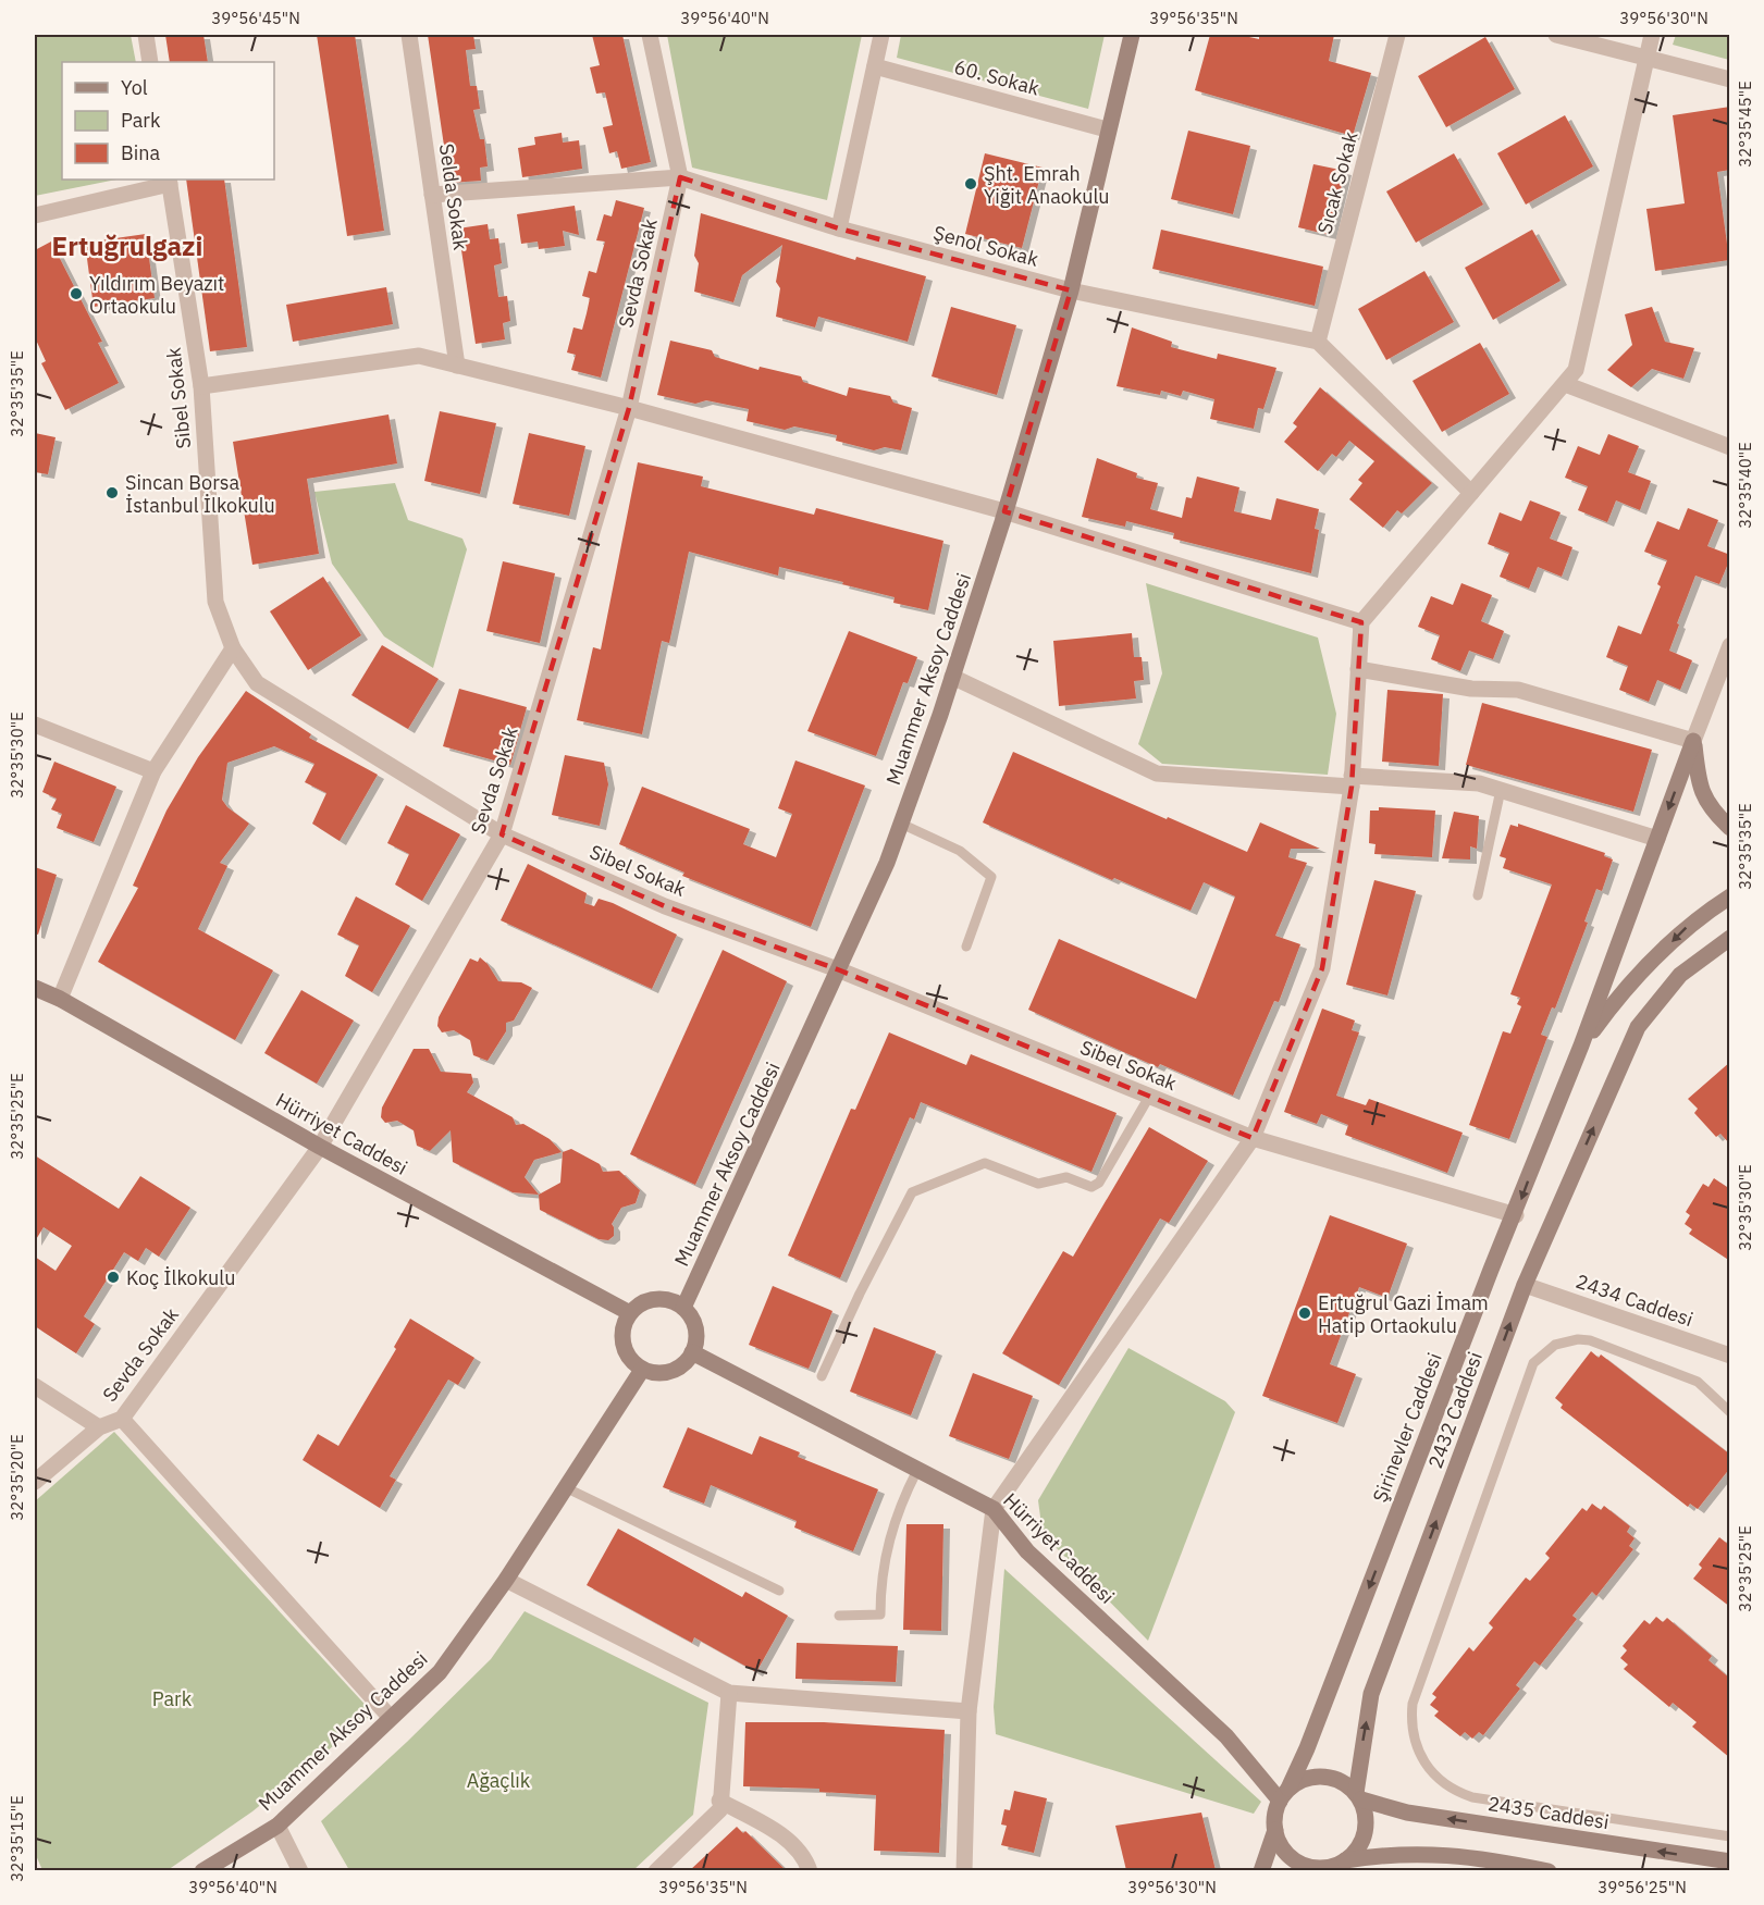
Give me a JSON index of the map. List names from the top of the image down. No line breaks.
{"streets":{"street":["60. Sokak","Sıcak Sokak","Selda Sokak","Şenol Sokak","Sevda Sokak","Sibel Sokak","Muammer Aksoy Caddesi","Hürriyet Caddesi","2434 Caddesi","2432 Caddesi","Şirinevler Caddesi","2435 Caddesi"]},"crossings":[["60. Sokak","Muammer Aksoy Caddesi"],["Sıcak Sokak","Şenol Sokak"],["Selda Sokak","Şenol Sokak"],["Şenol Sokak","Sevda Sokak"],["Şenol Sokak","Muammer Aksoy Caddesi"],["Sevda Sokak","Sibel Sokak"],["Sevda Sokak","Hürriyet Caddesi"],["Sibel Sokak","Muammer Aksoy Caddesi"],["Sibel Sokak","Şirinevler Caddesi"],["Muammer Aksoy Caddesi","Hürriyet Caddesi"],["Hürriyet Caddesi","2432 Caddesi"],["Hürriyet Caddesi","Şirinevler Caddesi"],["Hürriyet Caddesi","2435 Caddesi"],["2434 Caddesi","2432 Caddesi"],["2432 Caddesi","Şirinevler Caddesi"],["2432 Caddesi","2435 Caddesi"],["Şirinevler Caddesi","2435 Caddesi"]],"one_way":["Şirinevler Caddesi"],"districts":["Ertuğrulgazi"],"parks":["Park","Ağaçlık"],"places":["Şht. Emrah Yiğit Anaokulu","Yıldırım Beyazıt Ortaokulu","Sincan Borsa İstanbul İlkokulu","Koç İlkokulu","Ertuğrul Gazi İmam Hatip Ortaokulu"],"legend":["Yol","Park","Bina"],"coordinates":["39°56'45\"N","39°56'40\"N","39°56'35\"N","39°56'30\"N","32°35'45\"E","32°35'35\"E","32°35'40\"E","32°35'30\"E","32°35'25\"E","32°35'20\"E","32°35'15\"E","39°56'25\"N"]}
